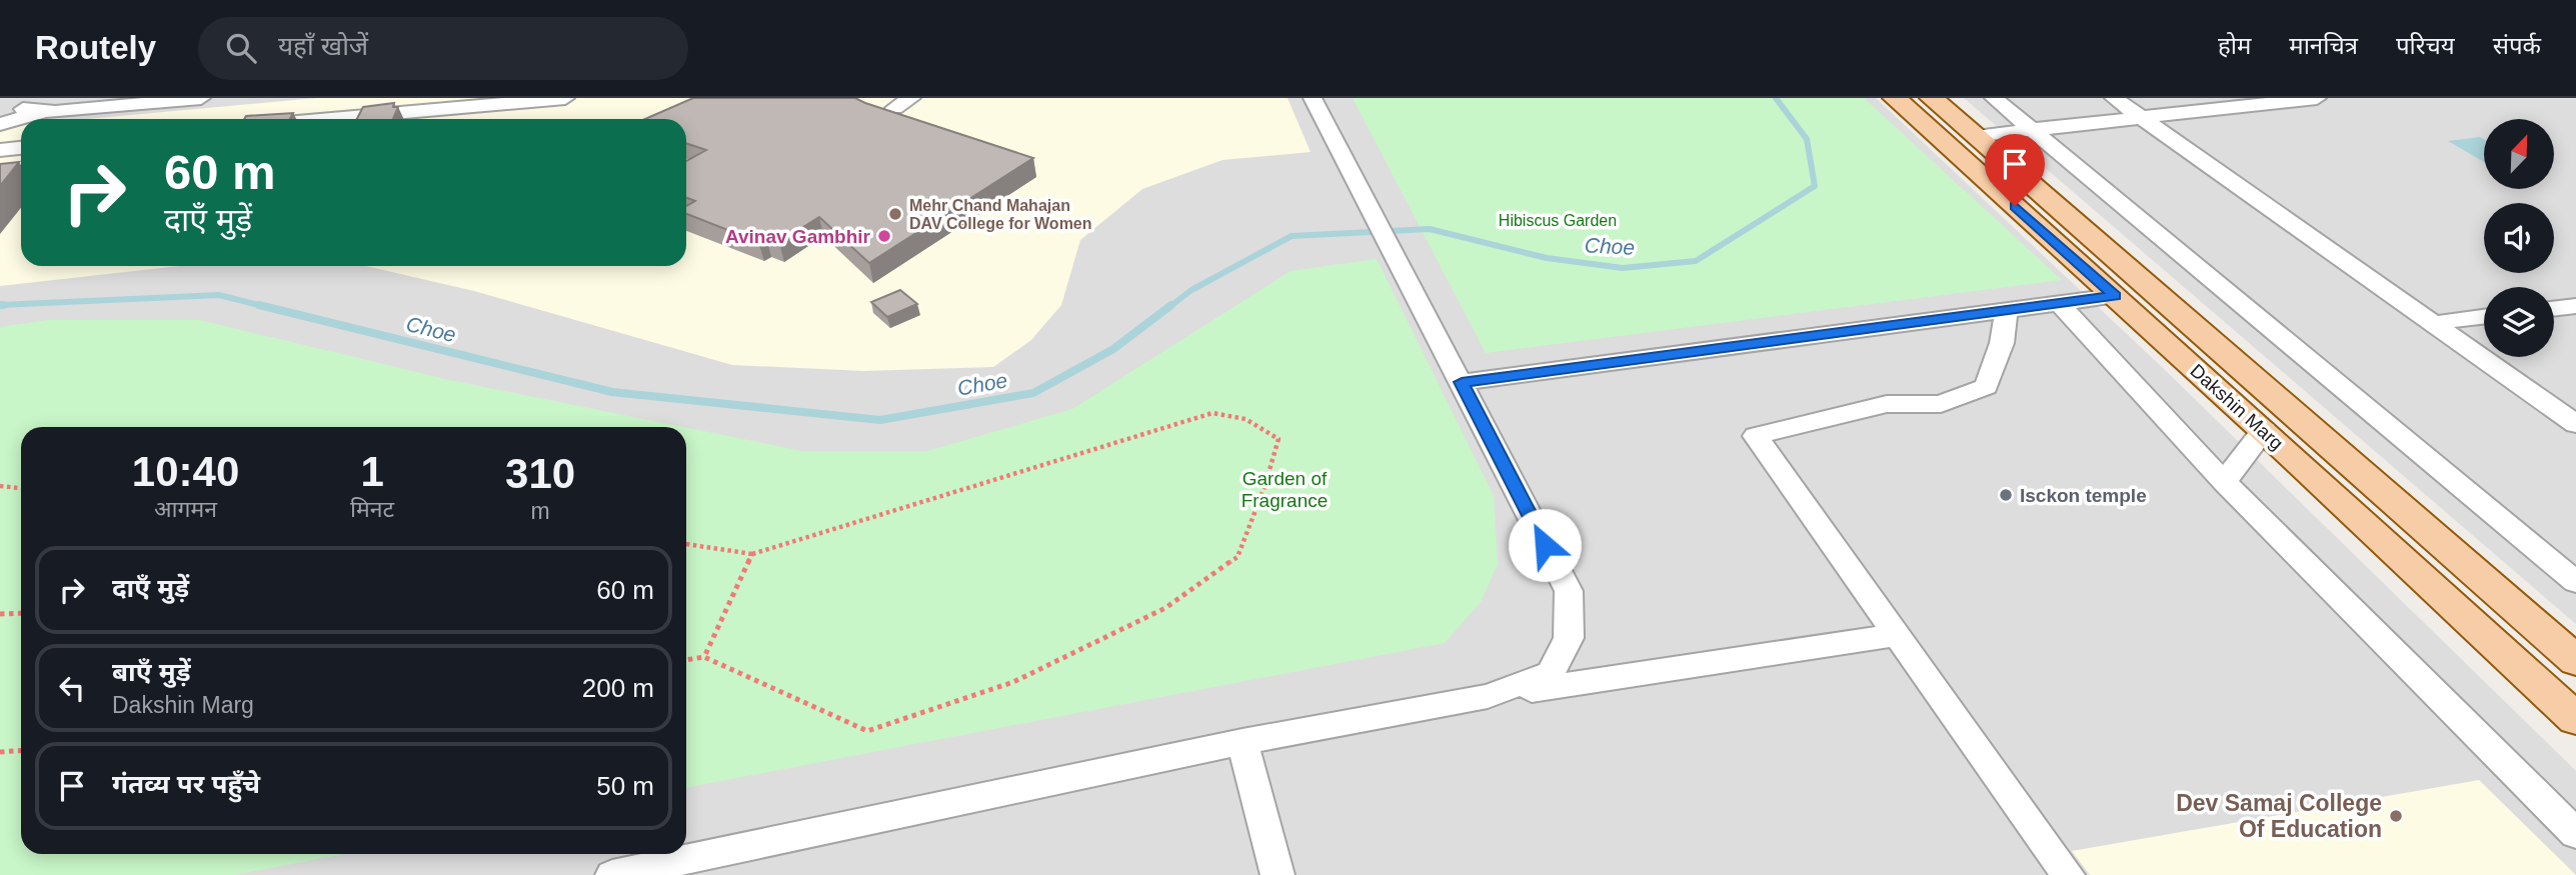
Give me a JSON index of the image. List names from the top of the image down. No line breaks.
{"streets":{"main road":["Dakshin Marg"]},"water":["Choe"],"parks":["Hibiscus Garden","Garden of Fragrance"],"places":["Mehr Chand Mahajan DAV College for Women","Avinav Gambhir","Isckon temple","Dev Samaj College Of Education"],"north":"top right","page":{"header":"Routely","search":"यहाँ खोजें","nav":["होम","मानचित्र","परिचय","संपर्क"],"turn":["60 m","दाएँ मुड़ें"],"eta":["10:40","आगमन","1","मिनट","310","m"],"list":[{"name":"दाएँ मुड़ें","value":"60 m"},{"name":"बाएँ मुड़ें","note":"Dakshin Marg","value":"200 m"},{"name":"गंतव्य पर पहुँचे","value":"50 m"}]}}
